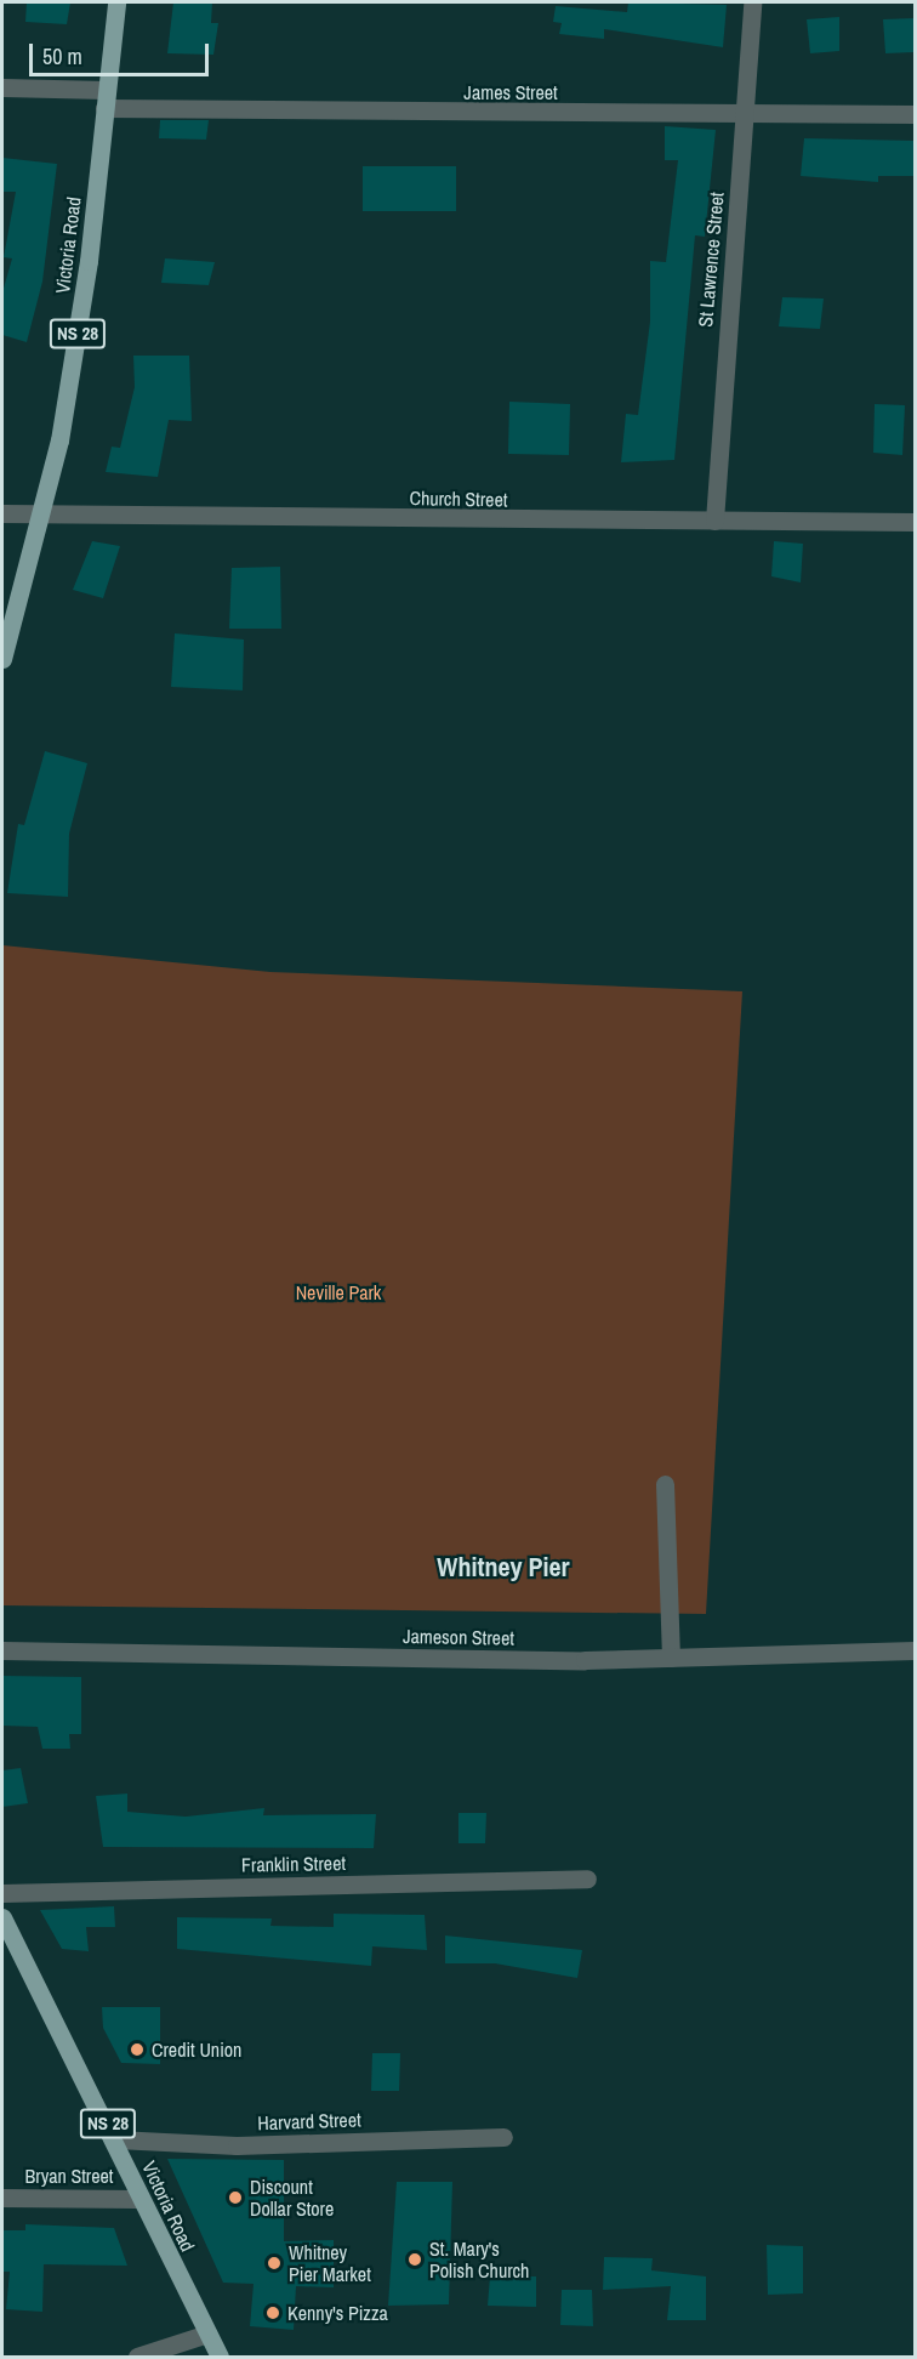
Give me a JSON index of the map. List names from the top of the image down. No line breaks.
{"streets":{"main road":["Victoria Road","NS 28"],"street":["James Street","St Lawrence Street","Church Street","Jameson Street","Franklin Street","Harvard Street","Bryan Street"]},"crossings":[["James Street","Victoria Road"],["James Street","St Lawrence Street"],["Victoria Road","Church Street"],["Victoria Road","Harvard Street"],["Victoria Road","Bryan Street"],["St Lawrence Street","Church Street"]],"districts":["Whitney Pier"],"parks":["Neville Park"],"places":["Credit Union","Discount Dollar Store","St. Mary's Polish Church","Whitney Pier Market","Kenny's Pizza"],"scale_bar":"50 m"}
